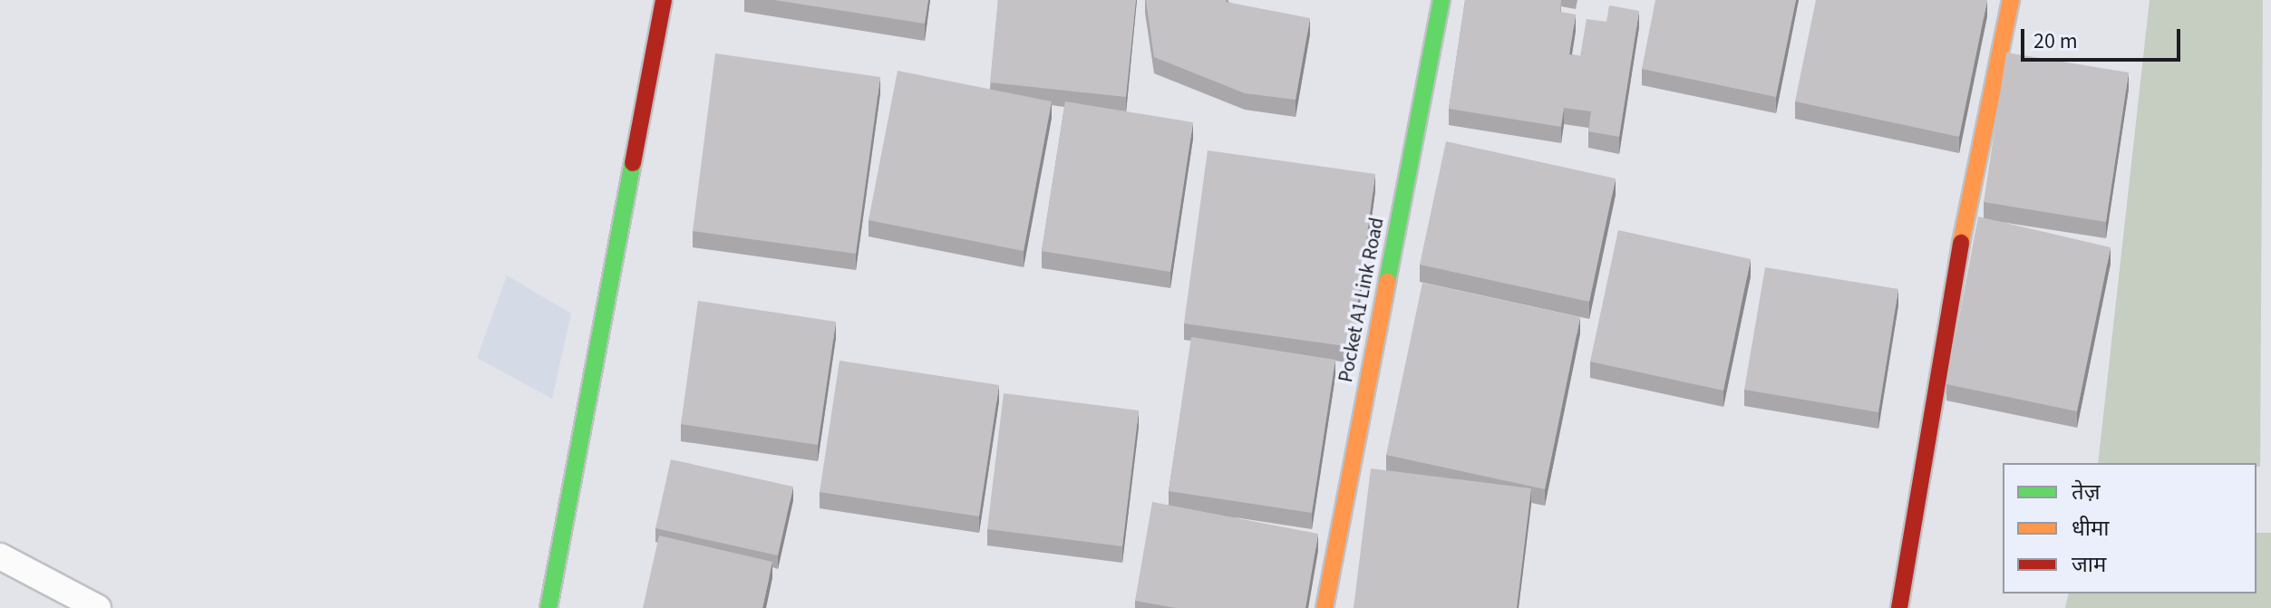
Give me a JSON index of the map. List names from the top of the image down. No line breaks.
{"streets":{"street":["Pocket A1 Link Road"]},"legend":["तेज़","धीमा","जाम"],"scale_bar":"20 m"}
